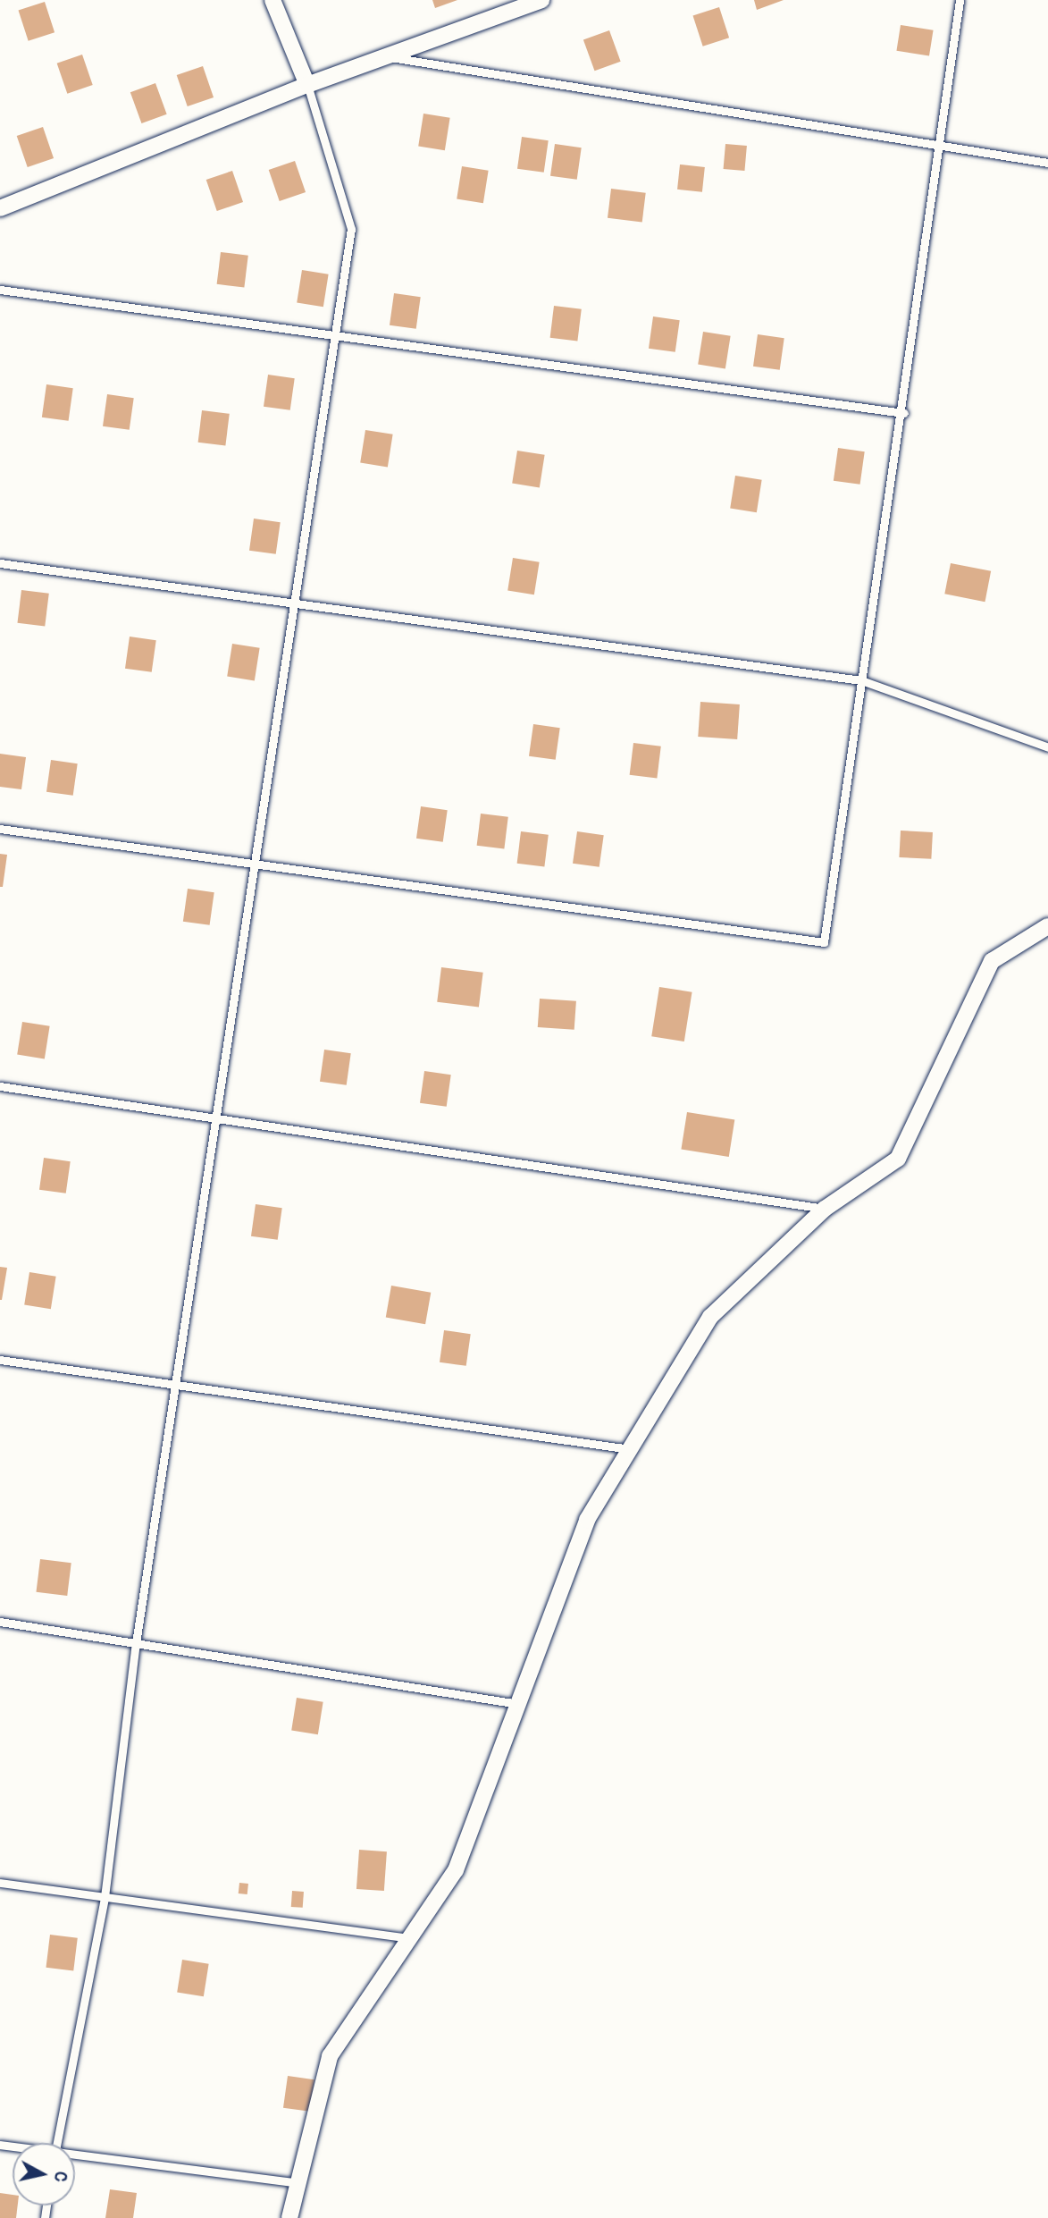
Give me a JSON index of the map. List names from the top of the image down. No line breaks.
{"north":"right"}
